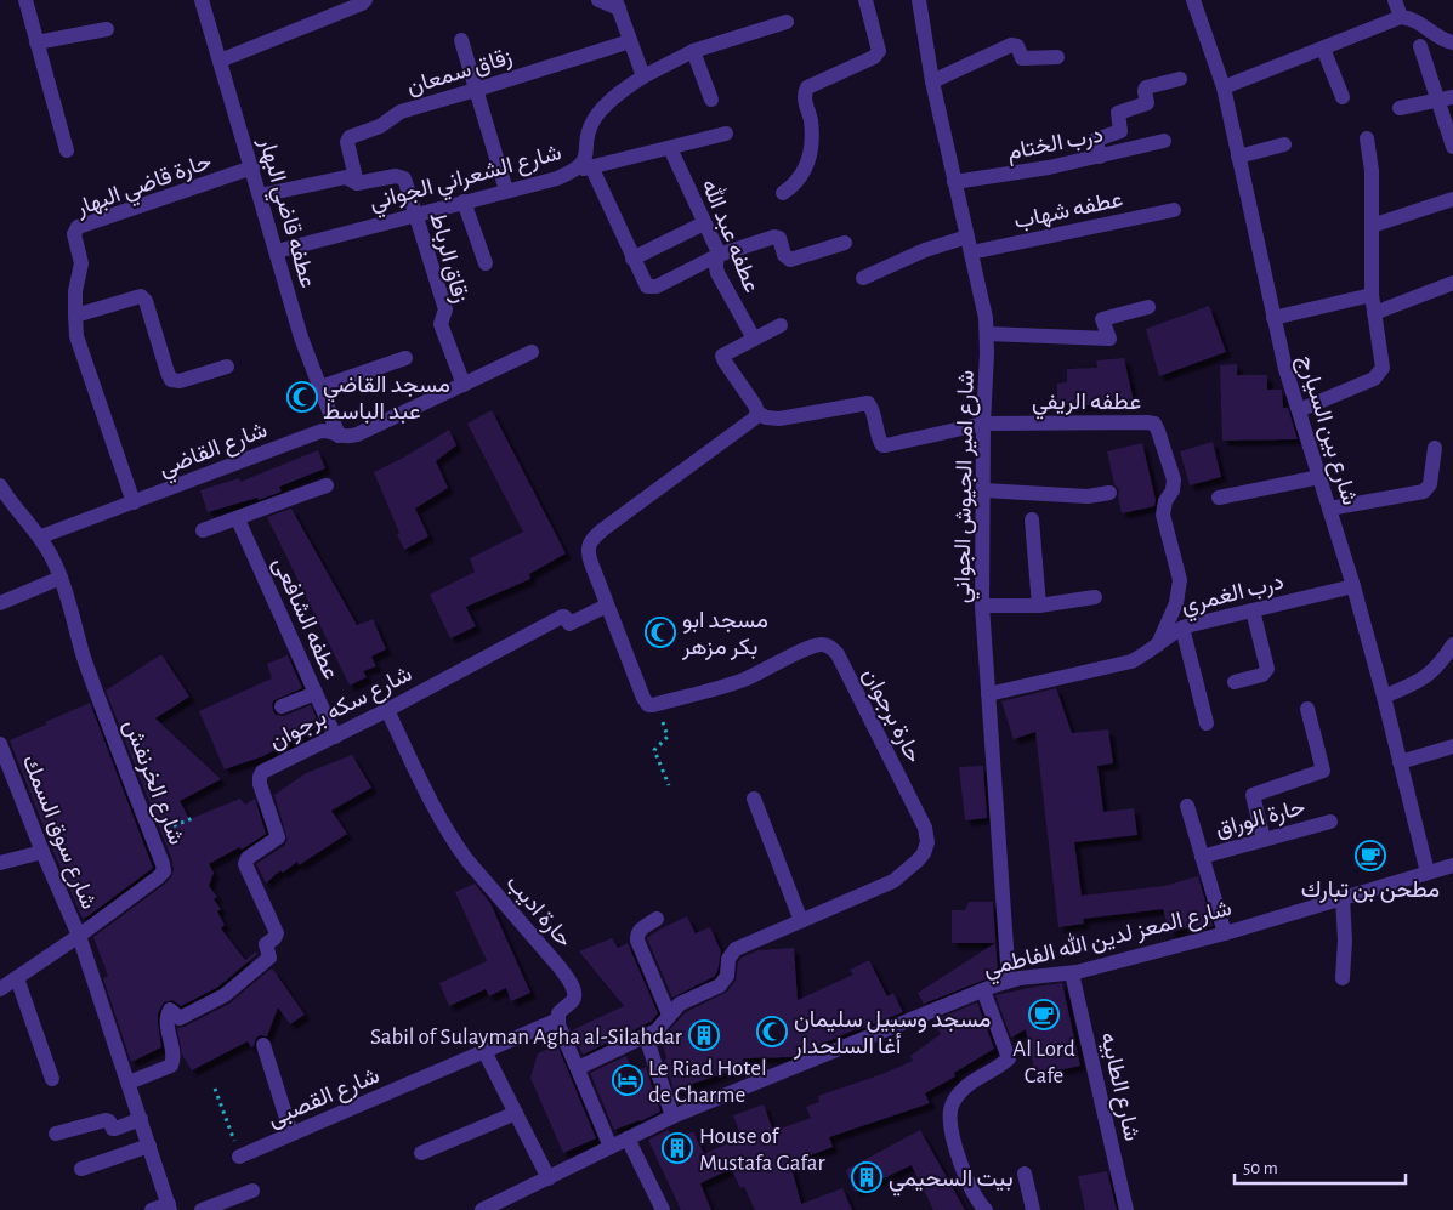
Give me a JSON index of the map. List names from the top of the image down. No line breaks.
{"streets":{"street":["زقاق سمعان","درب الختام","شارع الشعراني الجواني","حارة قاضي البهار","عطفه شهاب","عطفه قاضي البهار","عطفه عبد الله","زقاق الرباط","عطفه الريفي","شارع بين السيارج","شارع القاضي","شارع امير الجيوش الجواني","درب الغمري","عطفه الشافعى","شارع سكه برجوان","حارة برجوان","شارع الخرنفش","حارة الوراق","شارع سوق السمك","حارة اديب","شارع المعز لدين الله الفاطمي","شارع الطابيه","شارع القصبى"]},"crossings":[["زقاق سمعان","زقاق الرباط"],["درب الختام","شارع امير الجيوش الجواني"],["شارع الشعراني الجواني","عطفه قاضي البهار"],["شارع الشعراني الجواني","زقاق الرباط"],["حارة قاضي البهار","عطفه قاضي البهار"],["حارة قاضي البهار","شارع القاضي"],["عطفه شهاب","شارع امير الجيوش الجواني"],["عطفه قاضي البهار","زقاق الرباط"],["عطفه قاضي البهار","شارع القاضي"],["زقاق الرباط","شارع القاضي"],["عطفه الريفي","شارع امير الجيوش الجواني"],["عطفه الريفي","درب الغمري"],["شارع بين السيارج","درب الغمري"],["شارع بين السيارج","شارع المعز لدين الله الفاطمي"],["شارع القاضي","شارع الخرنفش"],["شارع امير الجيوش الجواني","درب الغمري"],["شارع امير الجيوش الجواني","شارع المعز لدين الله الفاطمي"],["عطفه الشافعى","شارع سكه برجوان"],["شارع سكه برجوان","حارة اديب"],["شارع الخرنفش","شارع سوق السمك"],["حارة اديب","شارع القصبى"],["شارع المعز لدين الله الفاطمي","شارع الطابيه"]],"places":{"mosque":["مسجد القاضي عبد الباسط","مسجد ابو بكر مزهر","مسجد وسبيل سليمان أغا السلحدار"],"cafe":["مطحن بن تبارك","Al Lord Cafe"],"building":["Sabil of Sulayman Agha al-Silahdar","House of Mustafa Gafar","بيت السحيمي"],"hotel":["Le Riad Hotel de Charme"]},"scale_bar":"50 m"}
